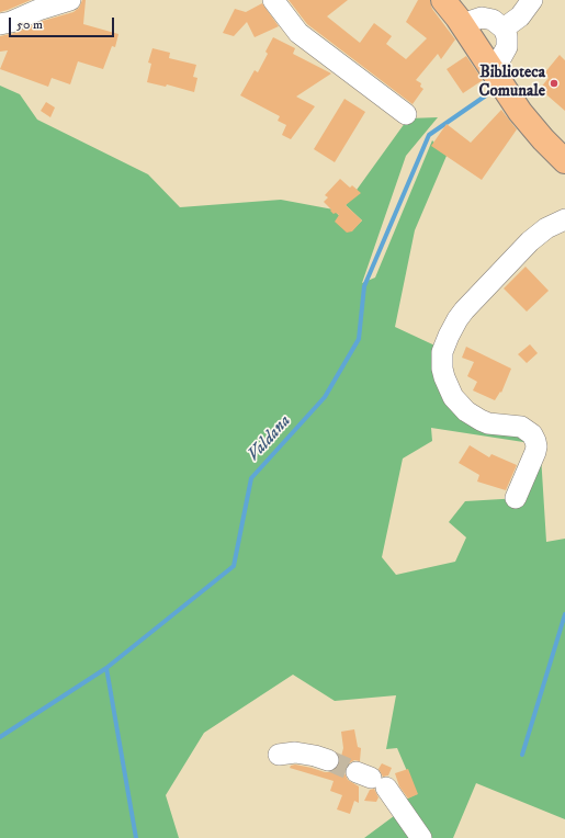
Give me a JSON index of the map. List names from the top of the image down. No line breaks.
{"water":["Valdana"],"places":["Biblioteca Comunale"],"scale_bar":"50 m"}
